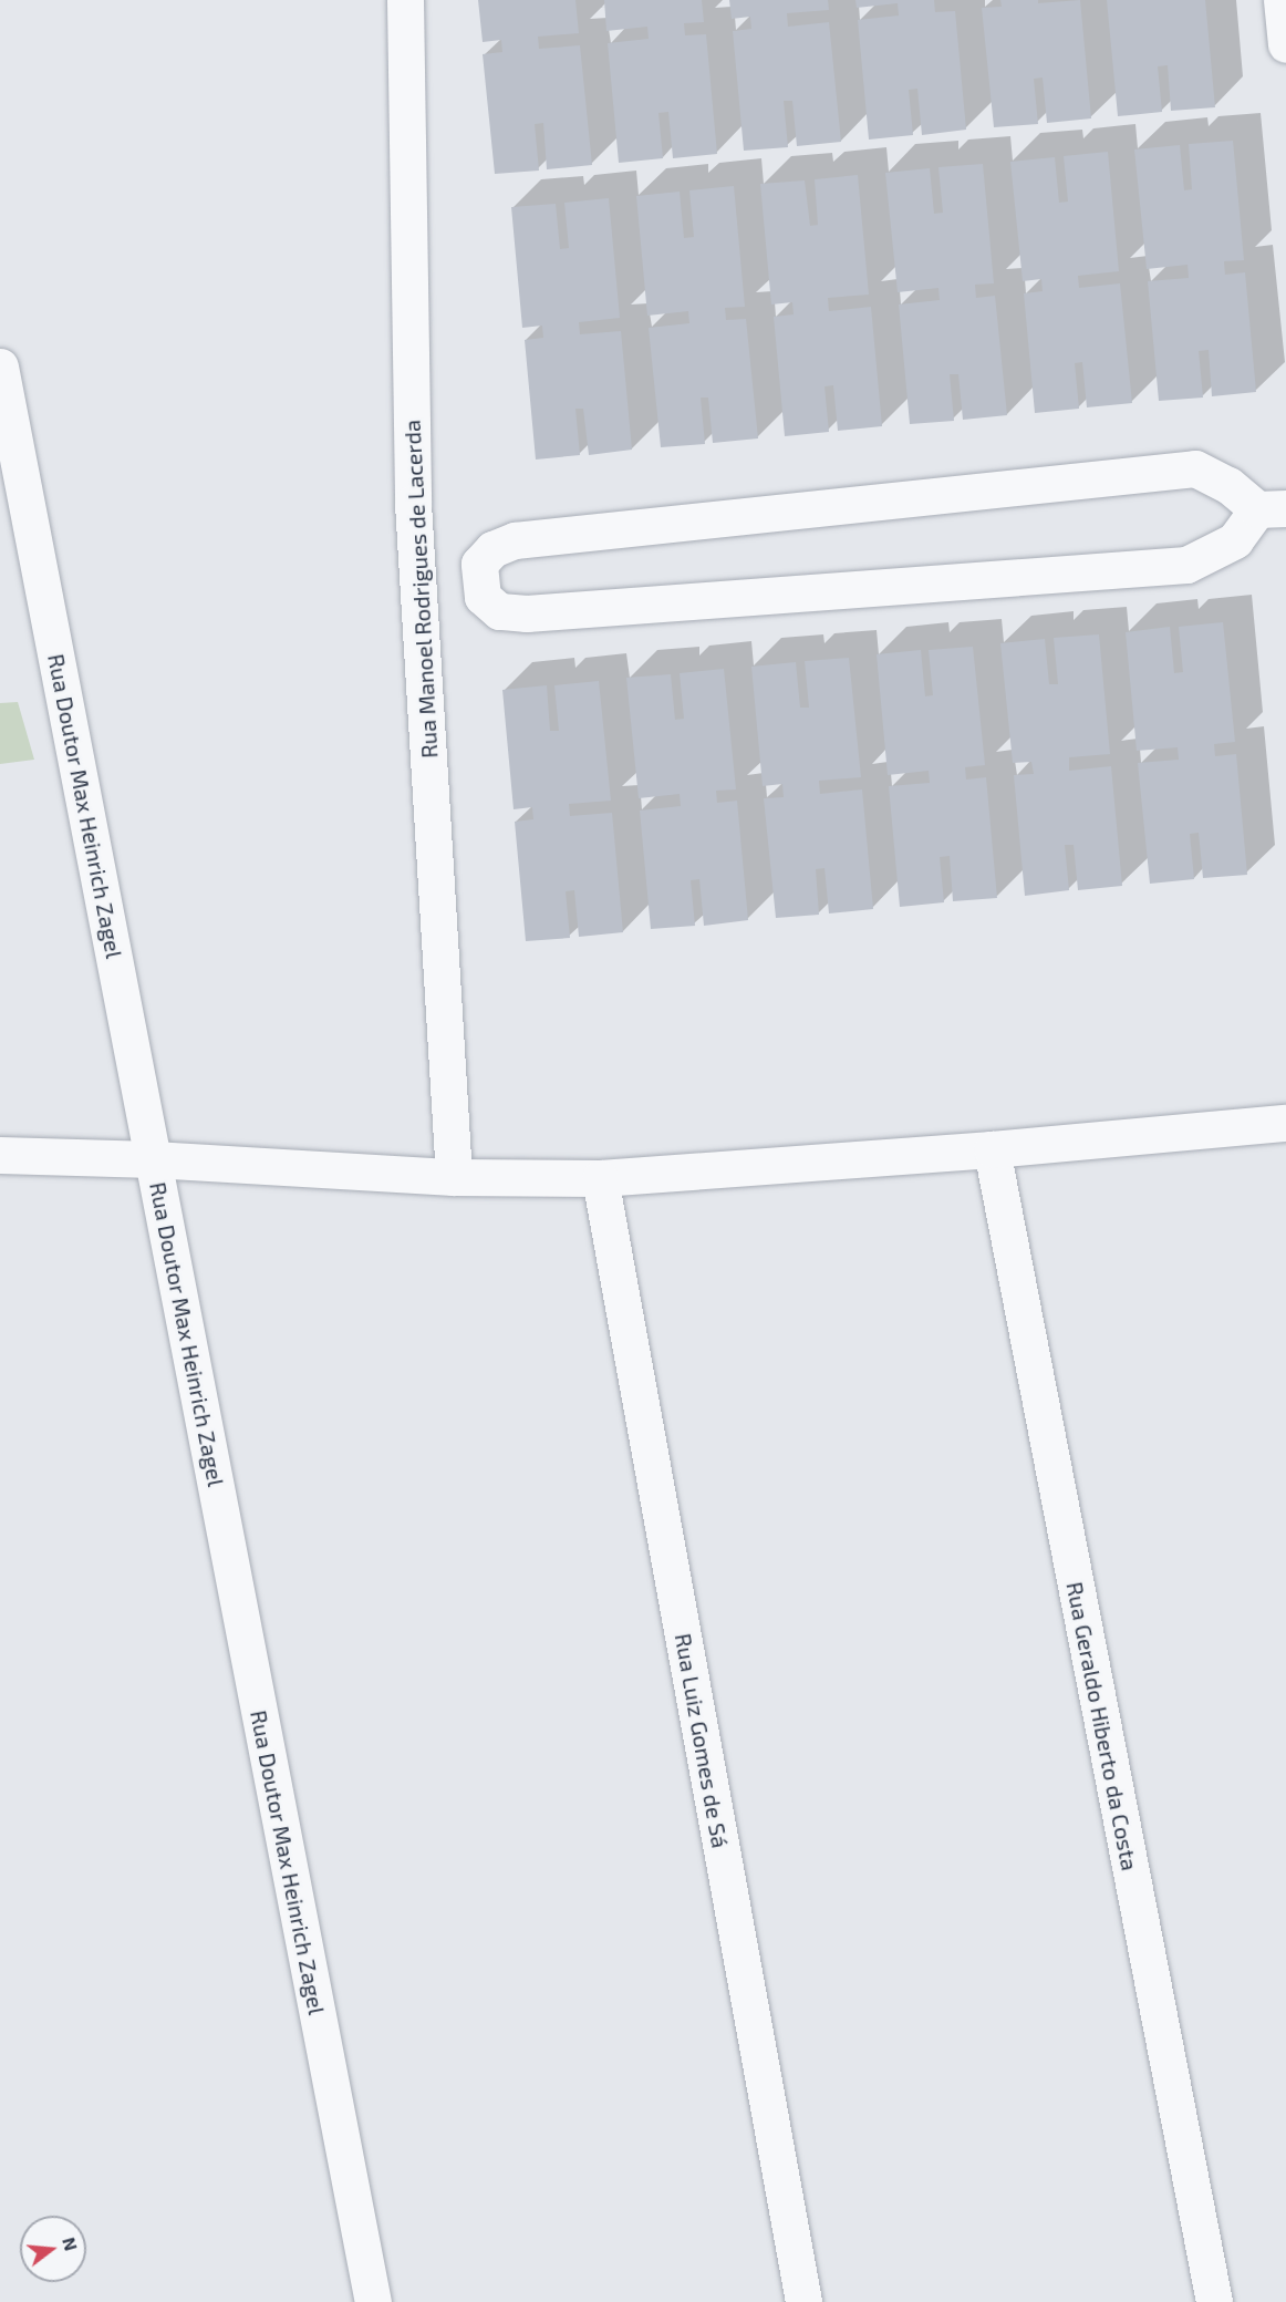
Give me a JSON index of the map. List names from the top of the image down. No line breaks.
{"streets":{"street":["Rua Manoel Rodrigues de Lacerda","Rua Doutor Max Heinrich Zagel","Rua Geraldo Hiberto da Costa","Rua Luiz Gomes de Sá"]},"north":"right"}
